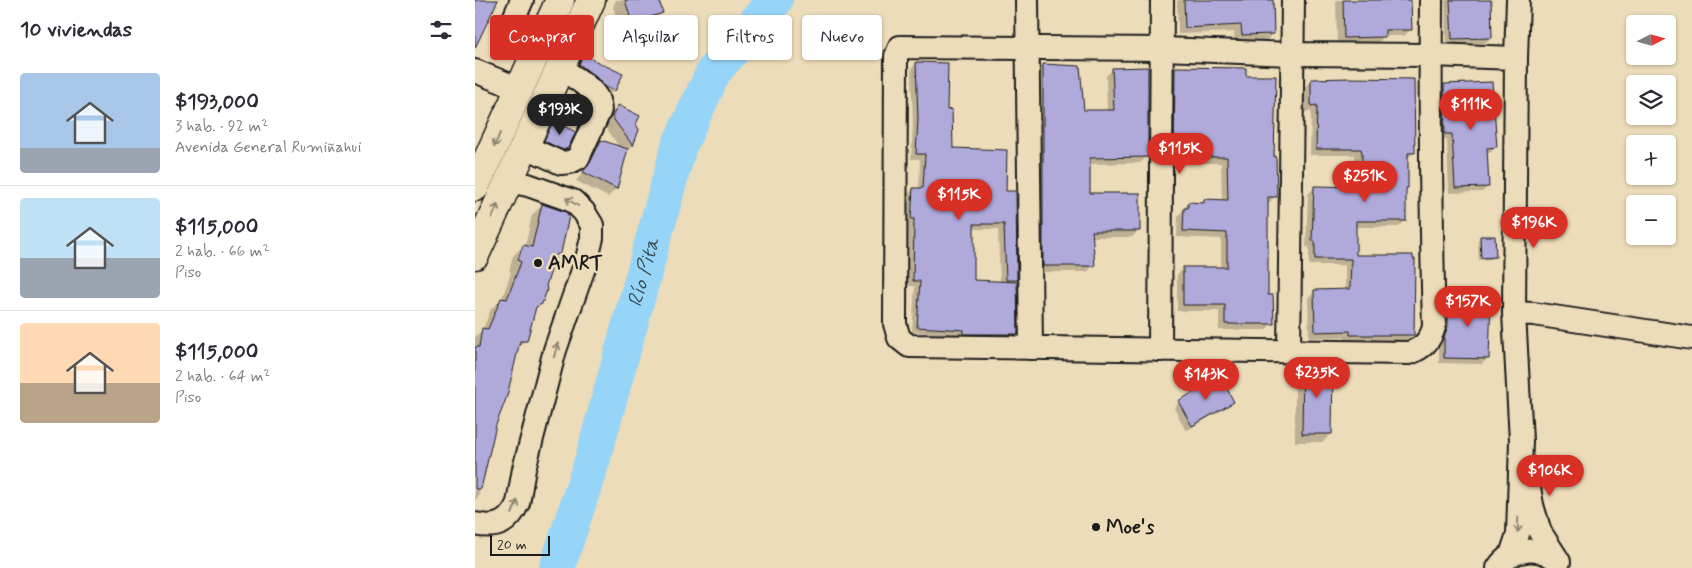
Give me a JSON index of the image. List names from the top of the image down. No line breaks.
{"water":["Río Pita"],"places":["AMRT","Moe's"],"scale_bar":"20 m","north":"right","page":{"heading":"10 viviendas","map_buttons":["+","−"],"chip":["Comprar","Alquilar","Filtros","Nuevo"],"list":[{"name":"$193,000","note":"3 hab. · 92 m² · Avenida General Rumiñahui"},{"name":"$115,000","note":"2 hab. · 66 m² · Piso"},{"name":"$115,000","note":"2 hab. · 64 m² · Piso"}],"price":["$111K","$193K","$115K","$251K","$115K","$196K","$157K","$235K","$143K","$106K"],"scale":"20 m"}}
